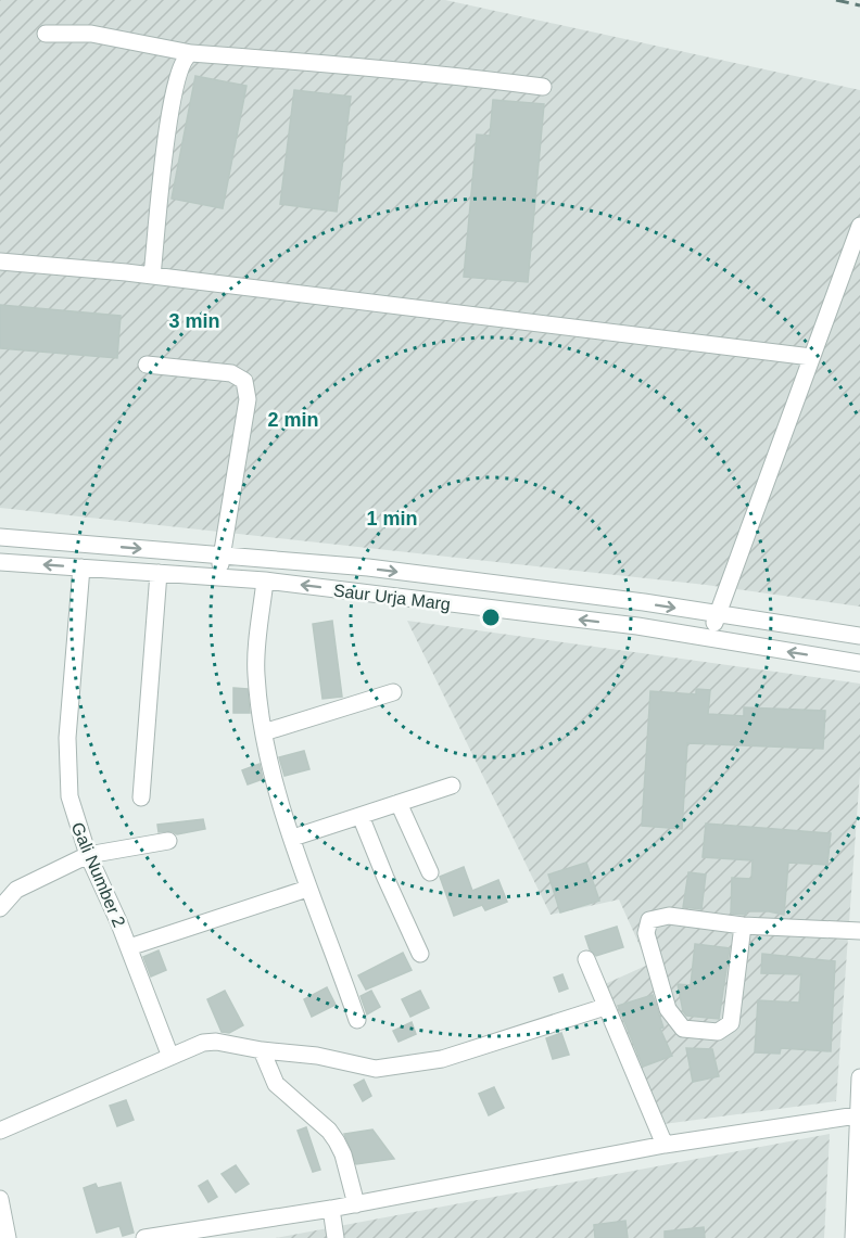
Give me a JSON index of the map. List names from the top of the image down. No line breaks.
{"streets":{"street":["Saur Urja Marg","Gali Number 2"]},"crossings":[["Saur Urja Marg","Gali Number 2"]],"rings":["3 min","2 min","1 min"]}
